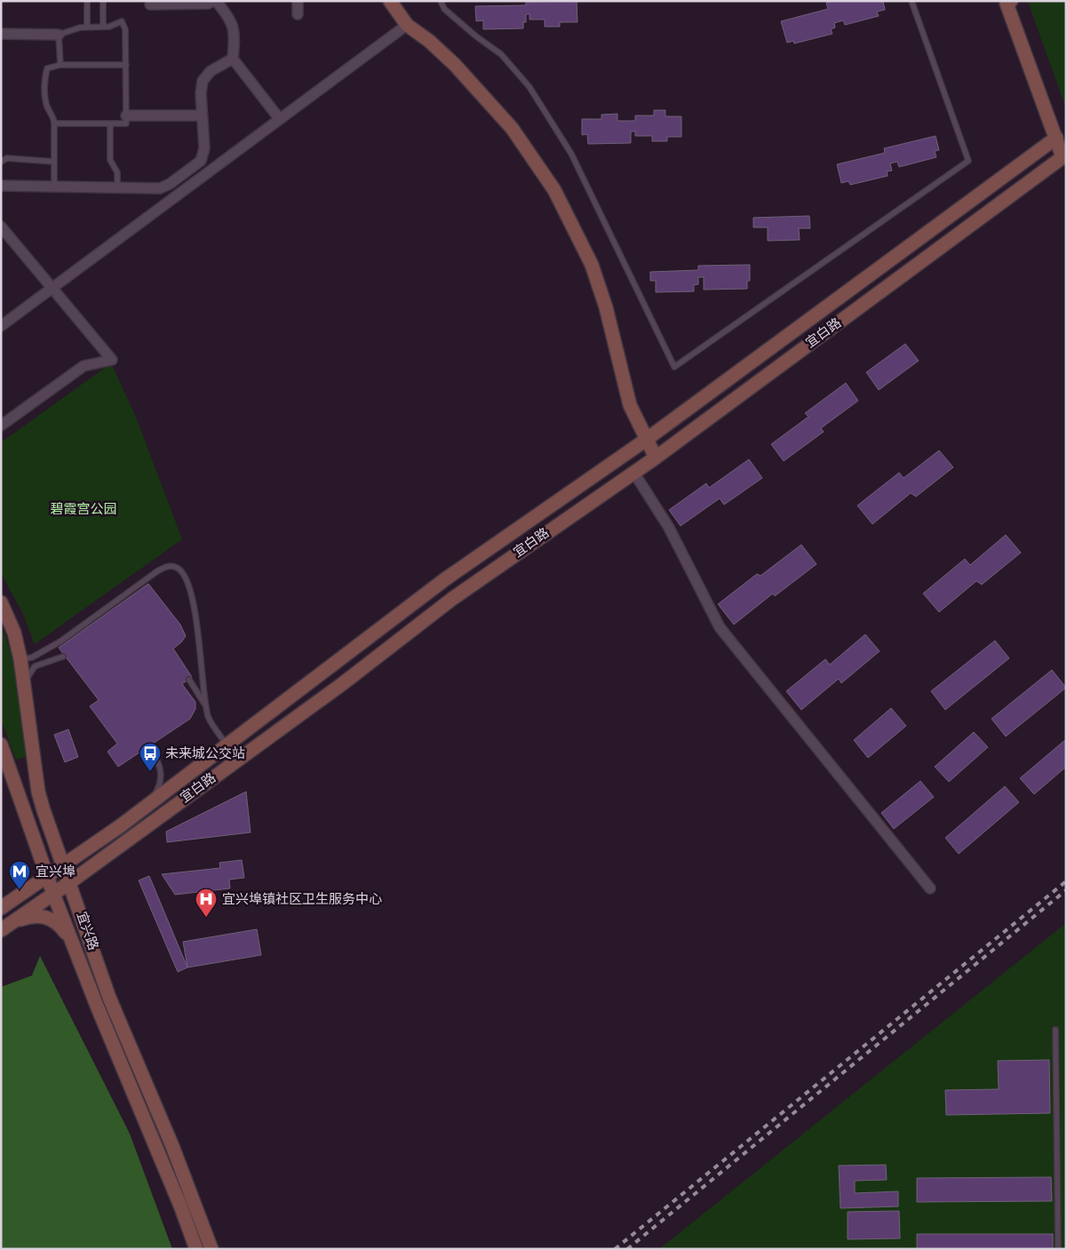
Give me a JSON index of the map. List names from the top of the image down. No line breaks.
{"streets":{"street":["宜白路","宜兴路"]},"crossings":[["宜白路","宜兴路"]],"parks":["碧霞宫公园"],"places":{"bus stop":["未来城公交站"],"metro station":["宜兴埠"],"hospital":["宜兴埠镇社区卫生服务中心"]}}
